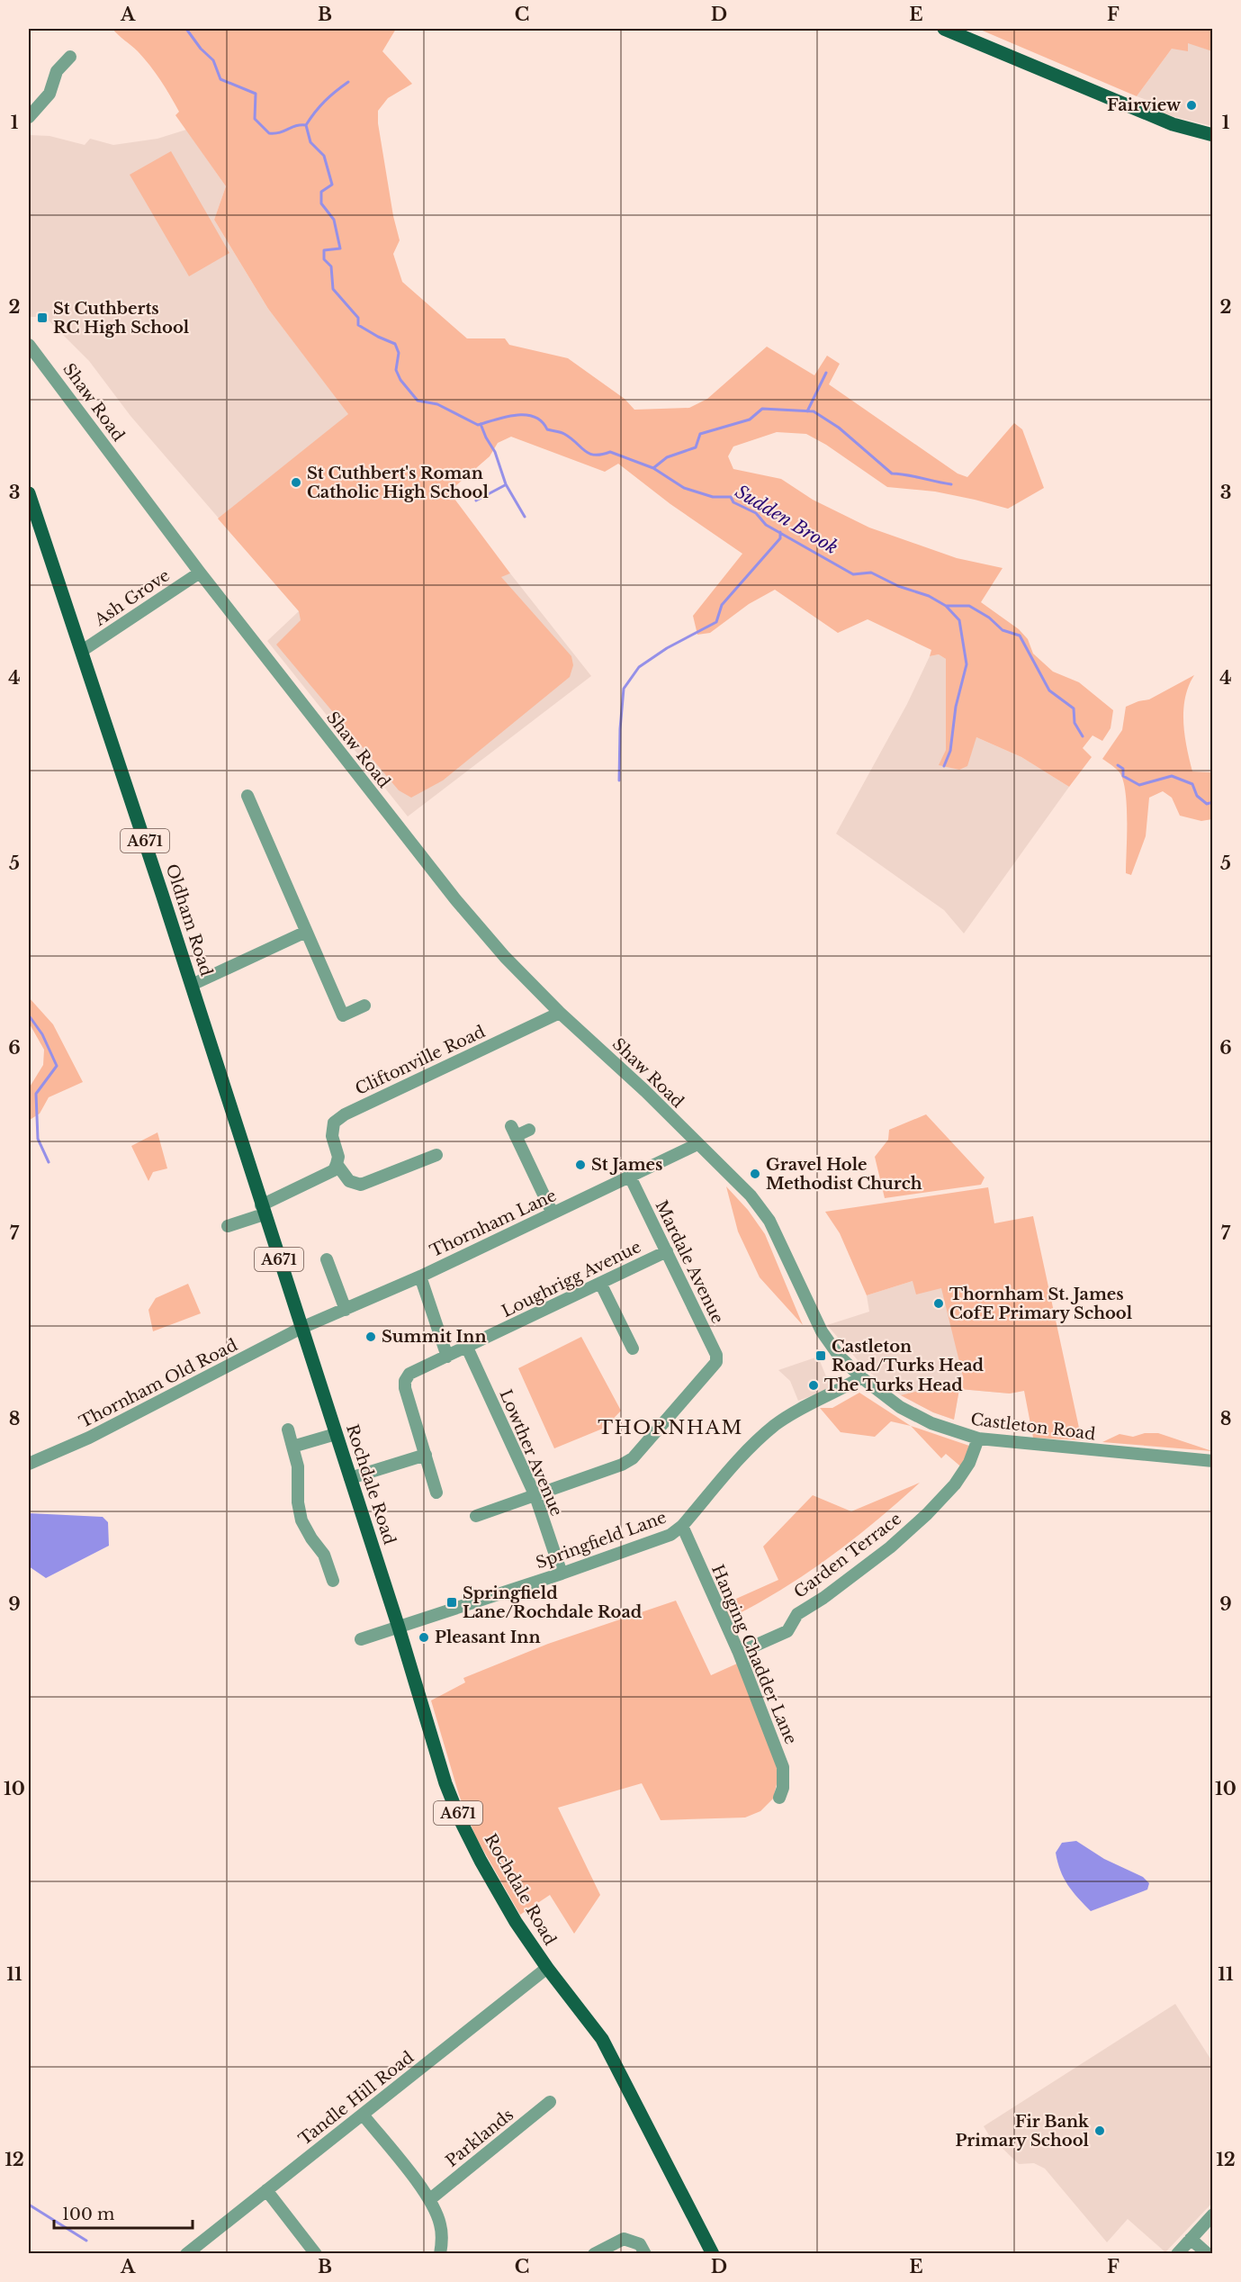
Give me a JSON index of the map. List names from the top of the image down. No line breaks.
{"streets":{"main road":["A671","Oldham Road","Rochdale Road"],"street":["Shaw Road","Ash Grove","Cliftonville Road","Thornham Lane","Mardale Avenue","Loughrigg Avenue","Thornham Old Road","Castleton Road","Lowther Avenue","Springfield Lane","Garden Terrace","Hanging Chadder Lane","Tandle Hill Road","Parklands"]},"crossings":[["Shaw Road","Ash Grove"],["Shaw Road","Cliftonville Road"],["Shaw Road","Thornham Lane"],["Shaw Road","Castleton Road"],["Ash Grove","Oldham Road"],["Oldham Road","Thornham Lane"],["Oldham Road","Thornham Old Road"],["Oldham Road","Rochdale Road"],["Thornham Lane","Mardale Avenue"],["Thornham Lane","Thornham Old Road"],["Thornham Lane","Castleton Road"],["Thornham Lane","Rochdale Road"],["Mardale Avenue","Loughrigg Avenue"],["Mardale Avenue","Lowther Avenue"],["Loughrigg Avenue","Lowther Avenue"],["Thornham Old Road","Rochdale Road"],["Castleton Road","Springfield Lane"],["Castleton Road","Garden Terrace"],["Lowther Avenue","Springfield Lane"],["Rochdale Road","Springfield Lane"],["Rochdale Road","Tandle Hill Road"],["Springfield Lane","Hanging Chadder Lane"],["Garden Terrace","Hanging Chadder Lane"]],"districts":["THORNHAM"],"water":["Sudden Brook"],"places":{"other":["Fairview","St Cuthbert's Roman Catholic High School","St James","Gravel Hole Methodist Church","Thornham St. James CofE Primary School","Summit Inn","The Turks Head","Pleasant Inn","Fir Bank Primary School"],"transit":["St Cuthberts RC High School","Castleton Road/Turks Head","Springfield Lane/Rochdale Road"]},"scale_bar":"100 m","grid":{"columns":["A","B","C","D","E","F"],"rows":["1","2","3","4","5","6","7","8","9","10","11","12"]}}
